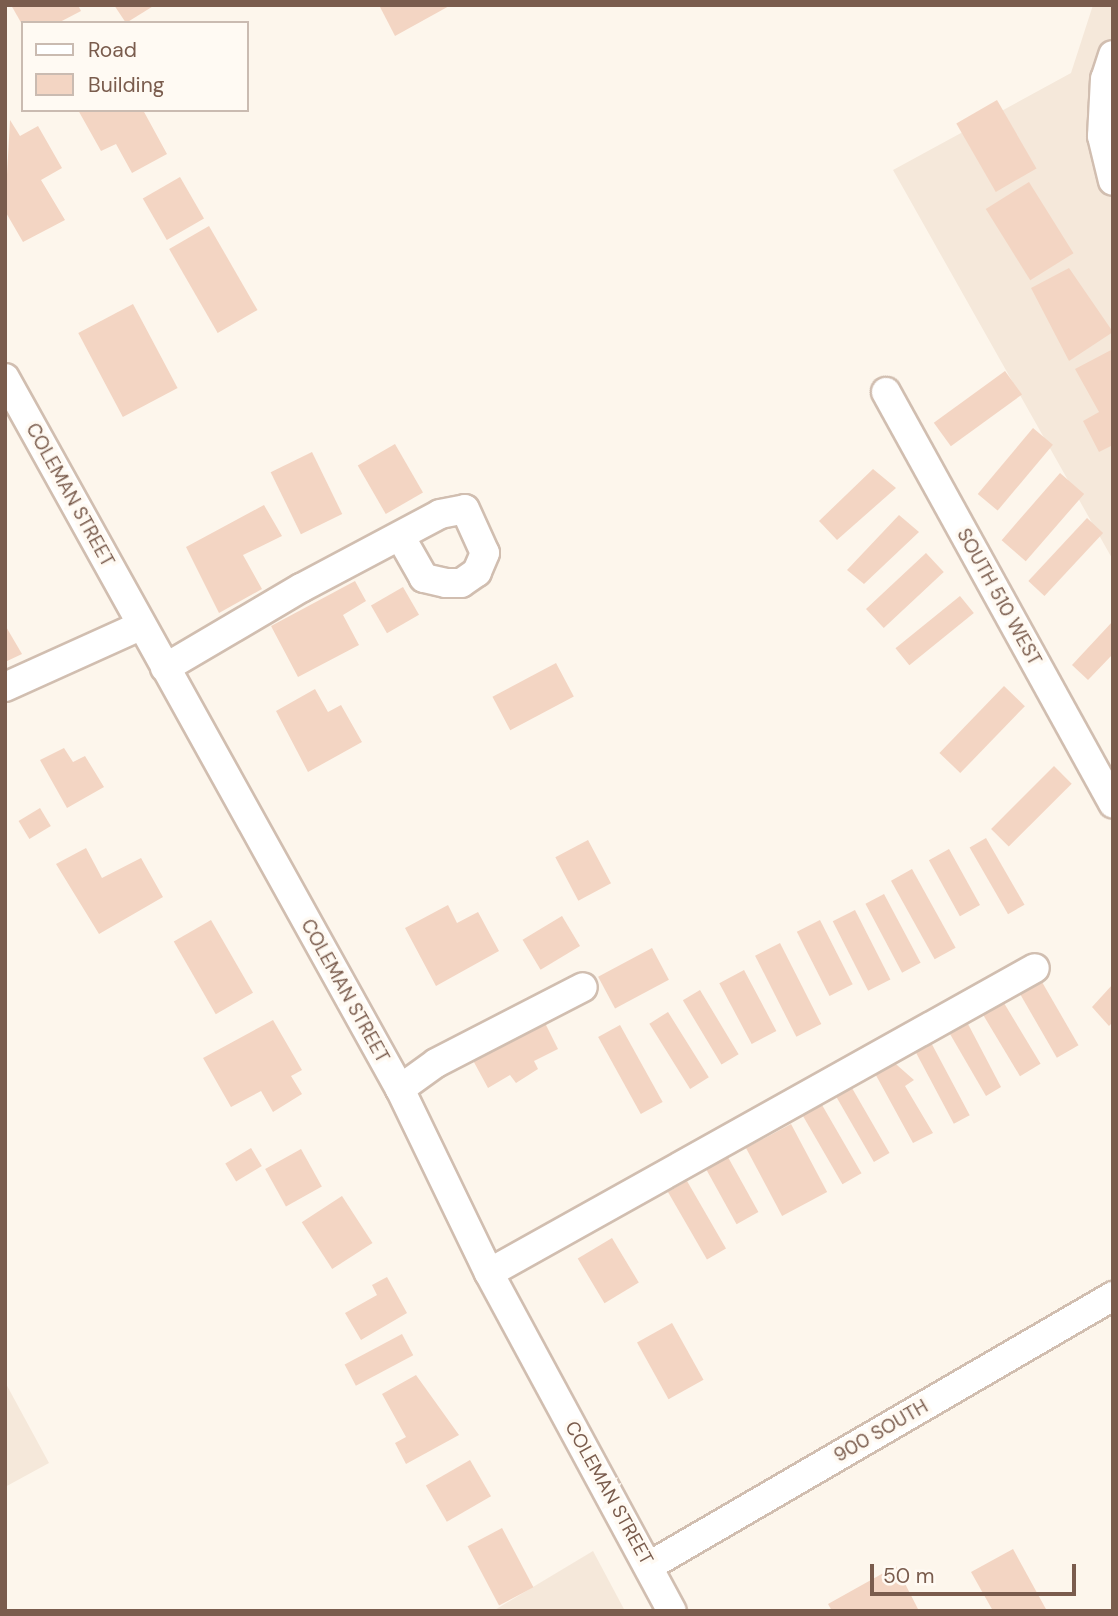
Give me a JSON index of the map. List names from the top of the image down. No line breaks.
{"streets":{"street":["COLEMAN STREET","SOUTH 510 WEST","900 SOUTH"]},"crossings":[["COLEMAN STREET","900 SOUTH"]],"legend":["Road","Building"],"scale_bar":"50 m"}
